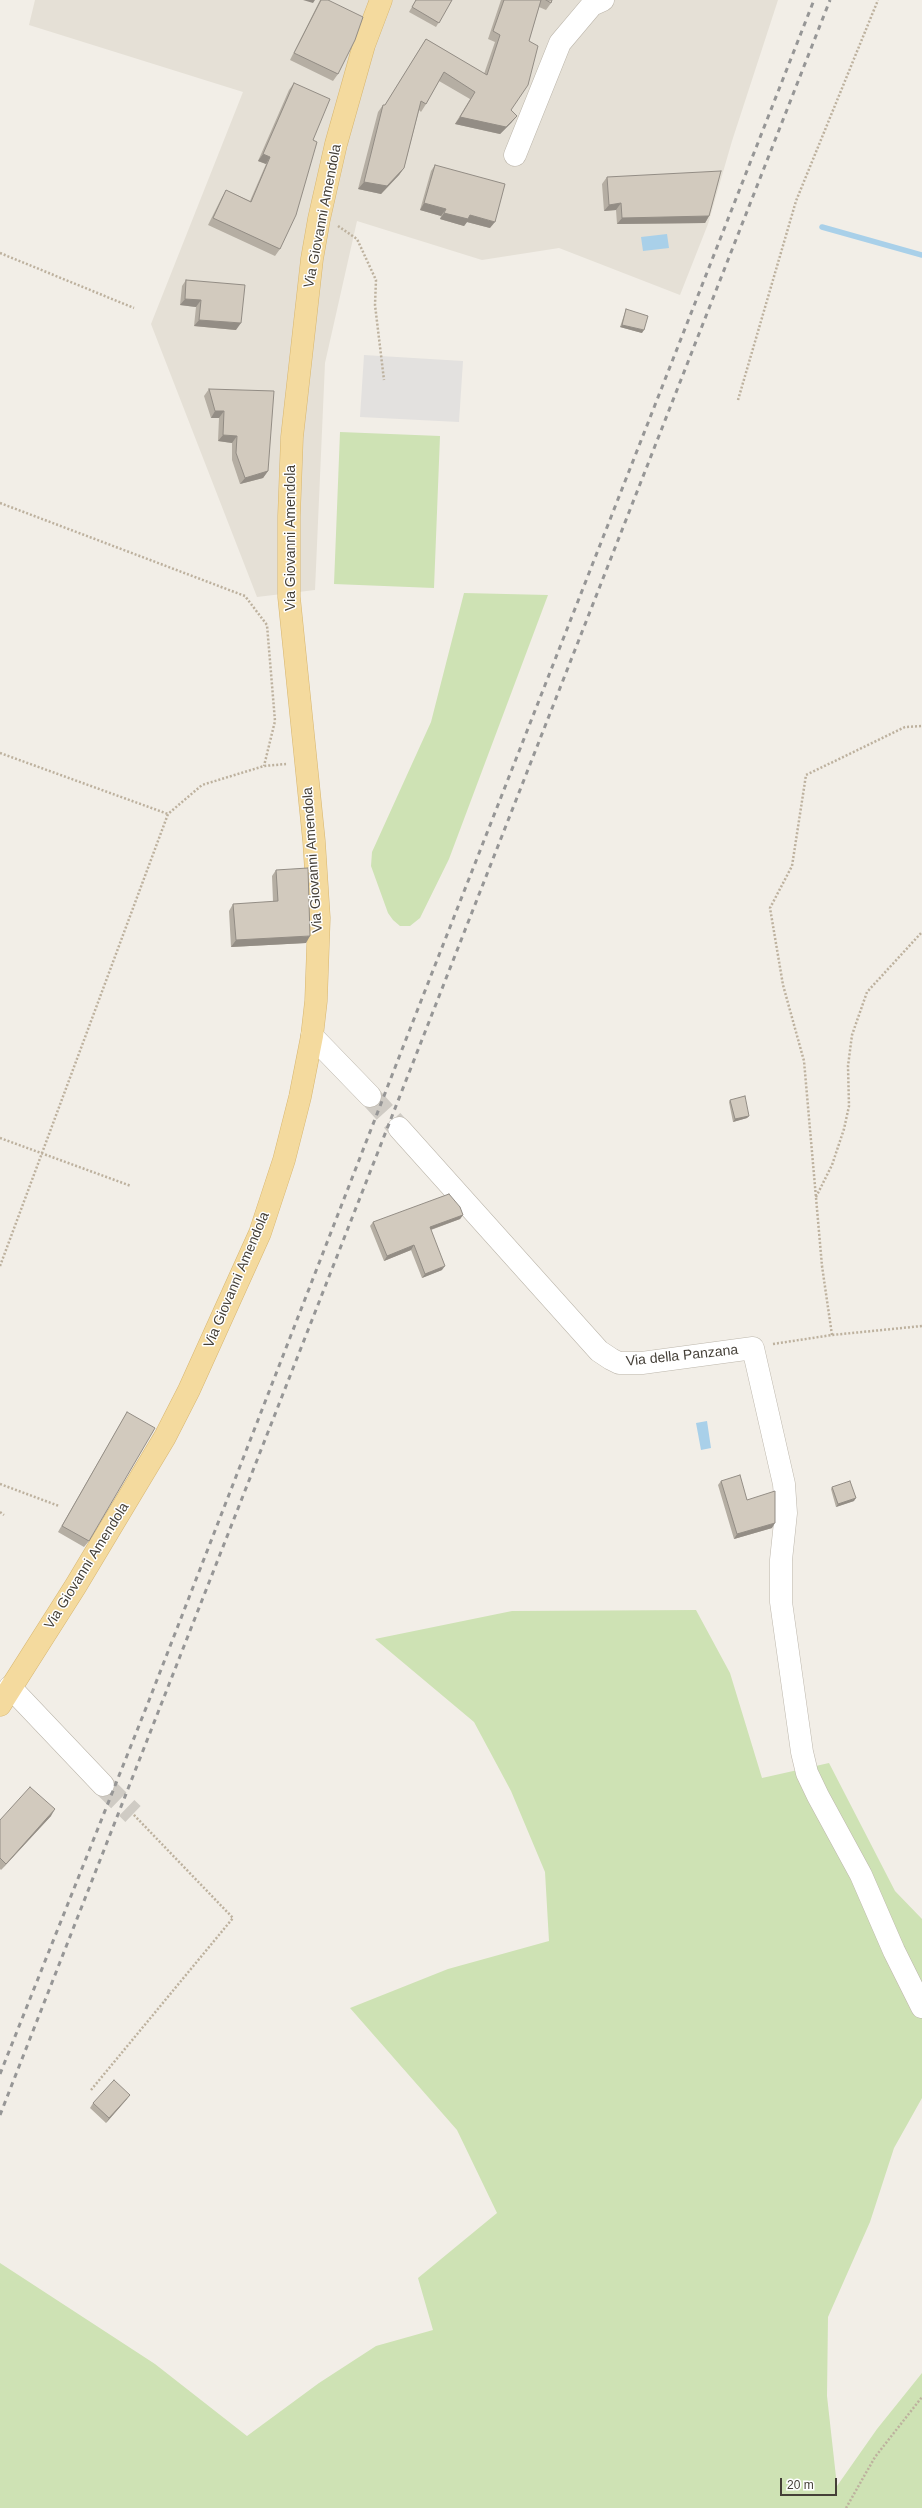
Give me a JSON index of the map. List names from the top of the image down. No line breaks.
{"streets":{"main road":["Via Giovanni Amendola"],"street":["Via della Panzana"]},"scale_bar":"20 m"}
